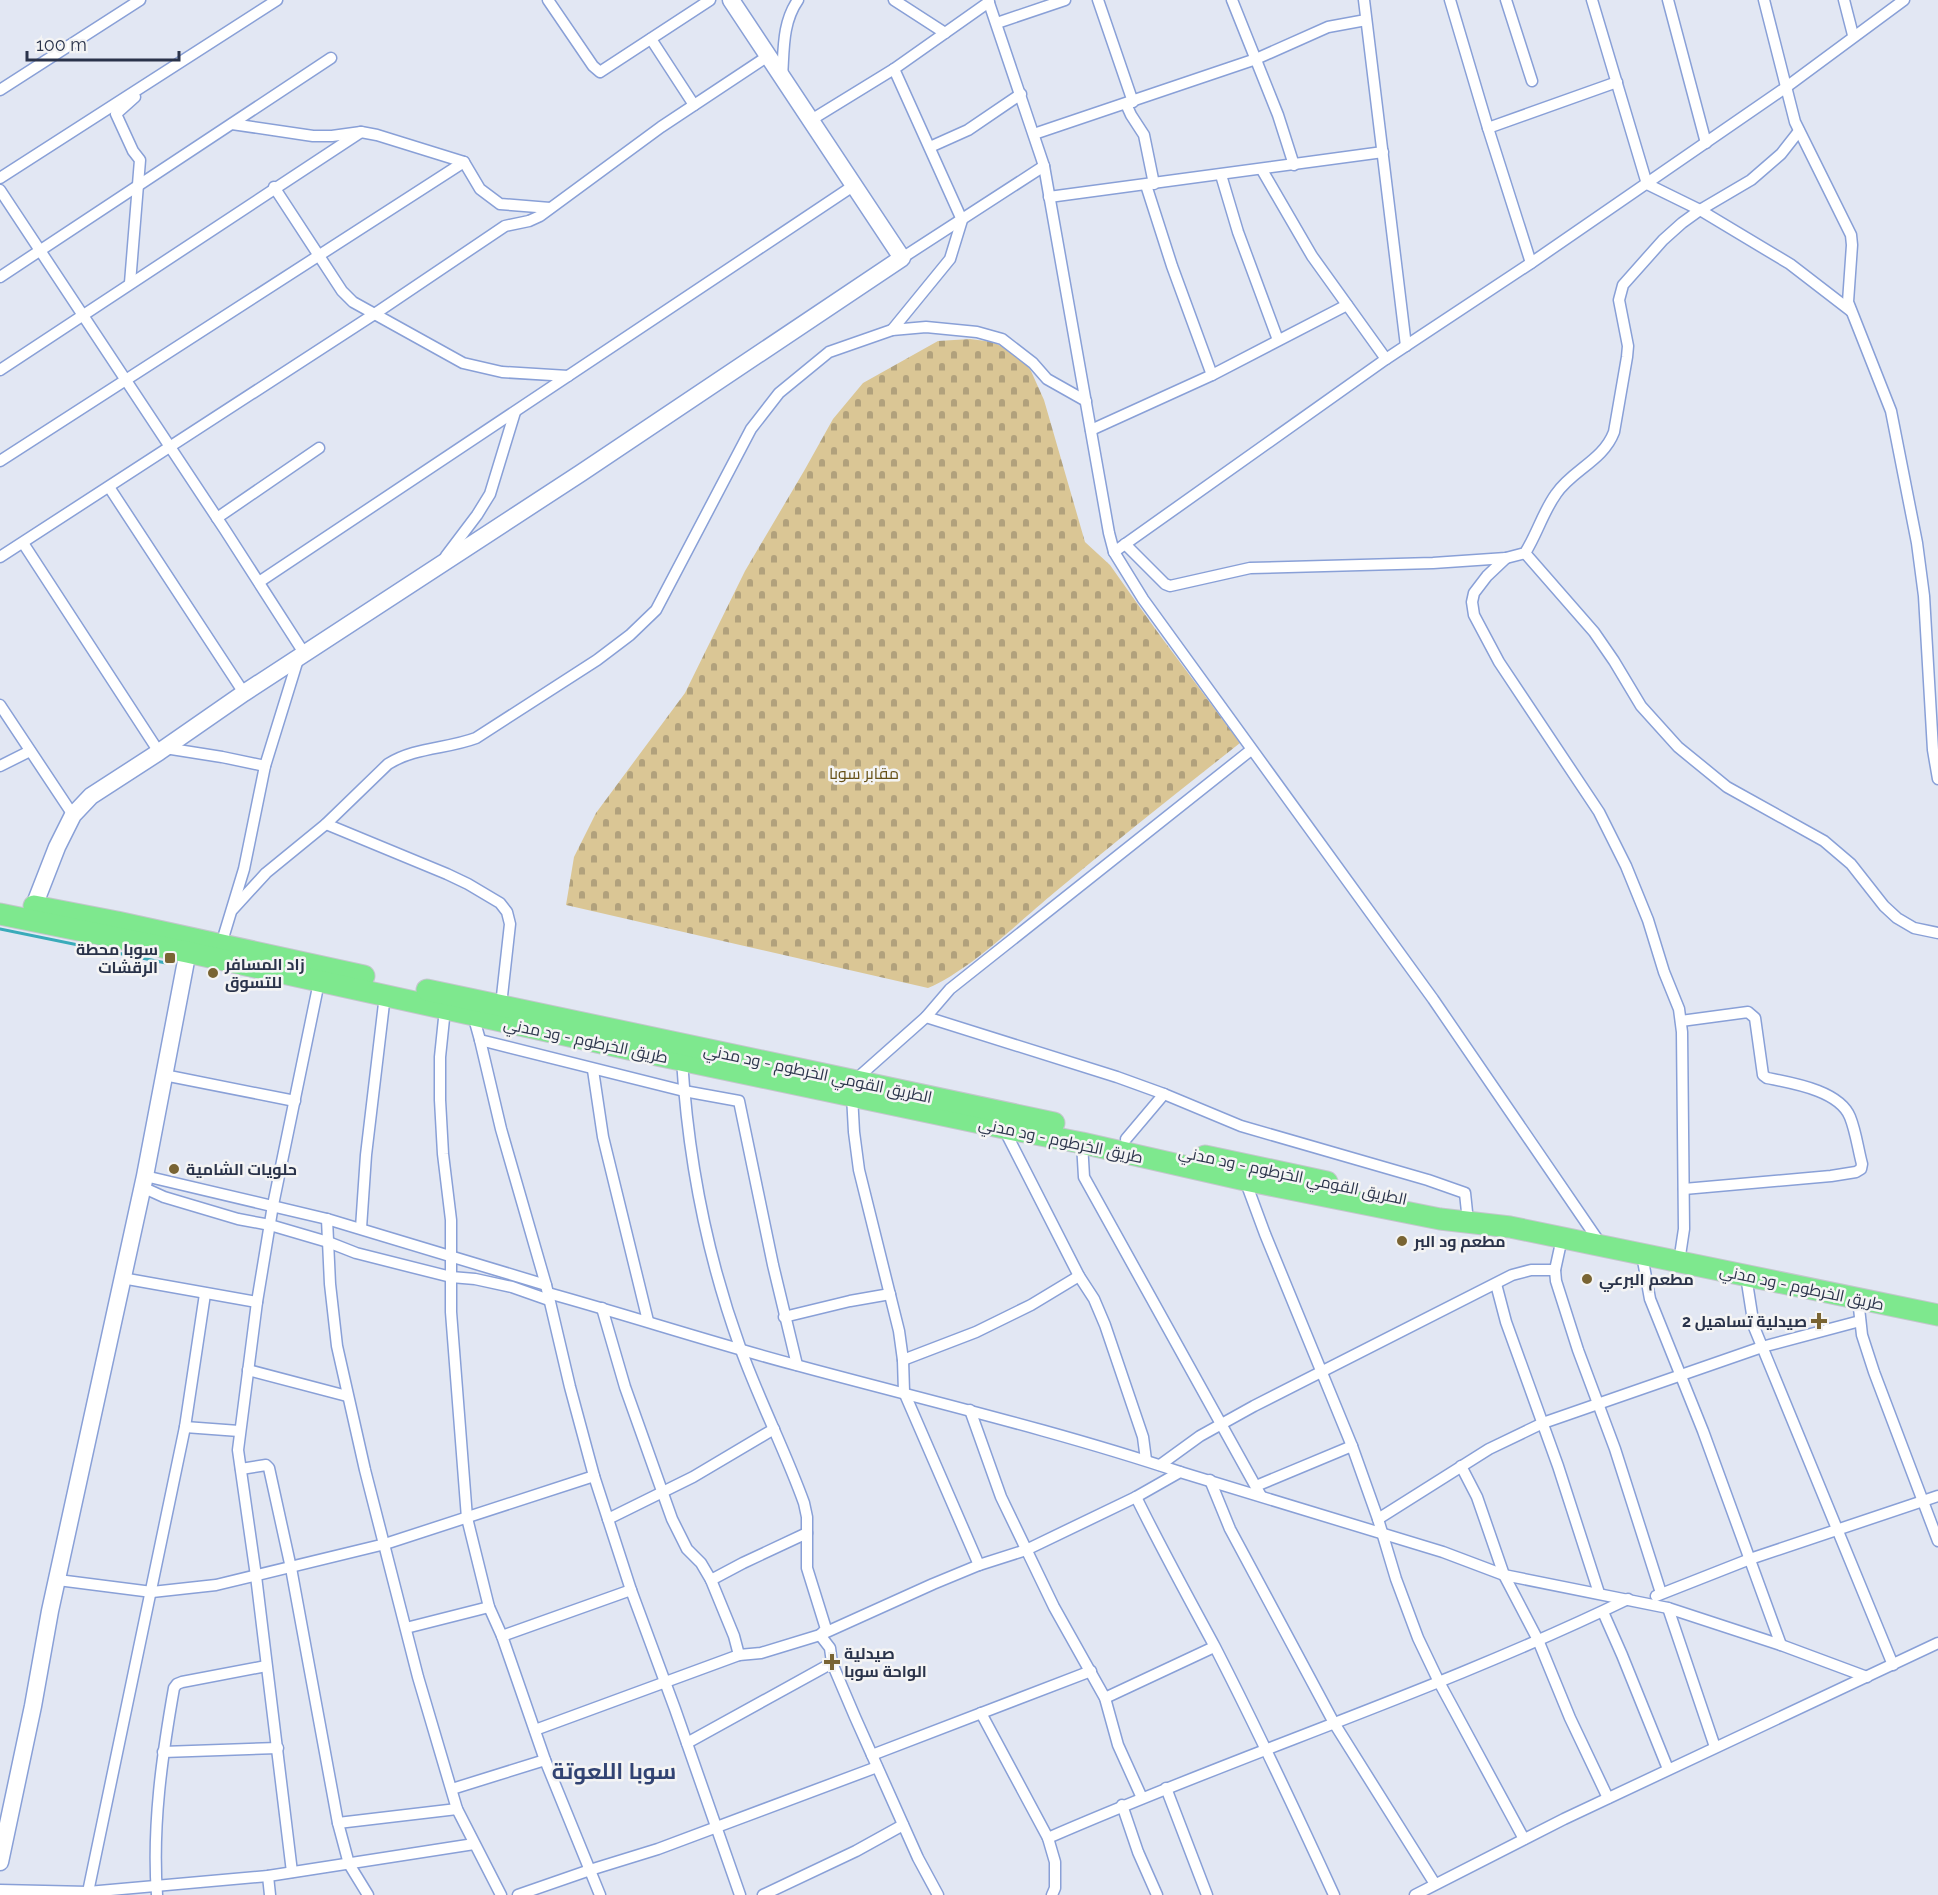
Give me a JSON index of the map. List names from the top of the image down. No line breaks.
{"streets":{"highway":["طريق الخرطوم - ود مدني","الطريق القومي الخرطوم - ود مدني"]},"crossings":[["طريق الخرطوم - ود مدني","الطريق القومي الخرطوم - ود مدني"]],"districts":["سوبا اللعوتة"],"parks":["مقابر سوبا"],"places":{"transit":["سوبا محطة الرقشات"],"other":["زاد المسافر للتسوق","حلويات الشامية","مطعم ود البر","مطعم البرعي"],"health":["صيدلية تساهيل 2","صيدلية الواحة سوبا"]},"scale_bar":"100 m"}
